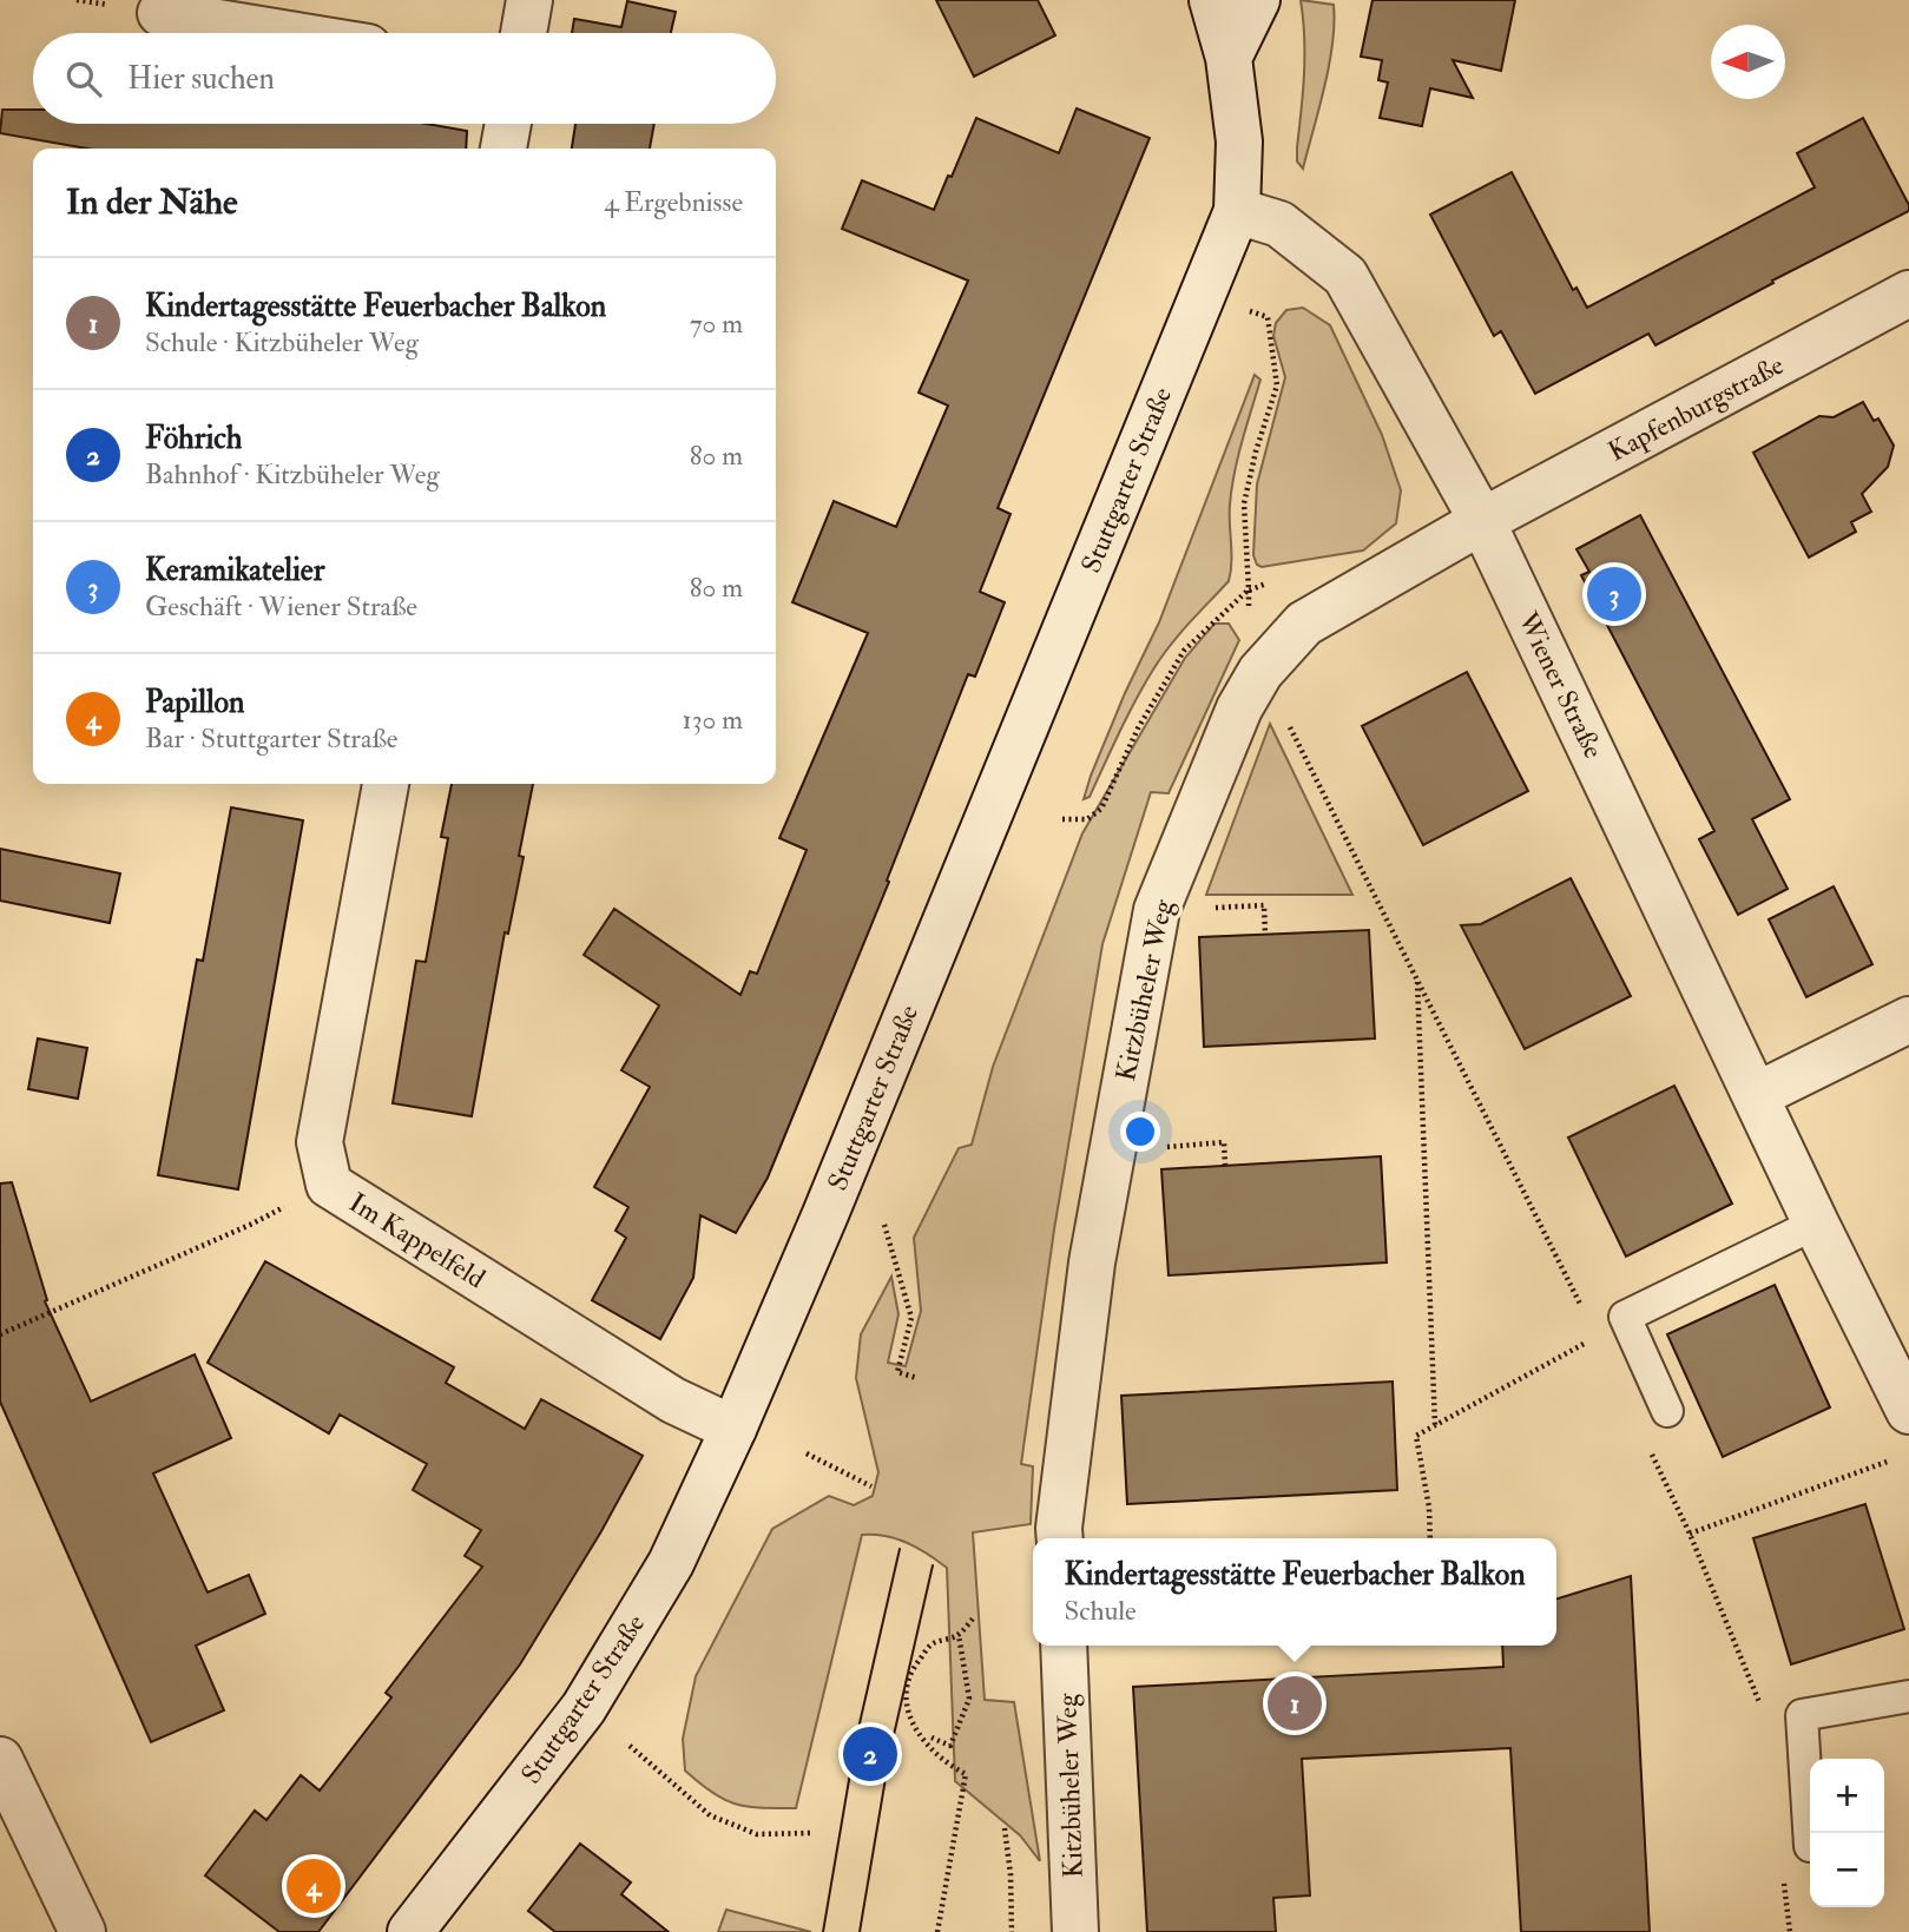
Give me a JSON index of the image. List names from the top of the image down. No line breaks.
{"streets":{"street":["Kapfenburgstraße","Stuttgarter Straße","Wiener Straße","Kitzbüheler Weg","Im Kappelfeld"]},"crossings":[["Kapfenburgstraße","Wiener Straße"],["Kapfenburgstraße","Kitzbüheler Weg"],["Stuttgarter Straße","Wiener Straße"],["Stuttgarter Straße","Im Kappelfeld"],["Wiener Straße","Kitzbüheler Weg"]],"north":"left","page":{"search":"Hier suchen","heading":["In der Nähe","4 Ergebnisse"],"list":[{"mark":"1","name":"Kindertagesstätte Feuerbacher Balkon","note":"Schule · Kitzbüheler Weg","value":"70 m"},{"mark":"2","name":"Föhrich","note":"Bahnhof · Kitzbüheler Weg","value":"80 m"},{"mark":"3","name":"Keramikatelier","note":"Geschäft · Wiener Straße","value":"80 m"},{"mark":"4","name":"Papillon","note":"Bar · Stuttgarter Straße","value":"130 m"}],"pins":["3","1","2","4"],"popup":["Kindertagesstätte Feuerbacher Balkon","Schule"],"map_buttons":["+","−"]}}
